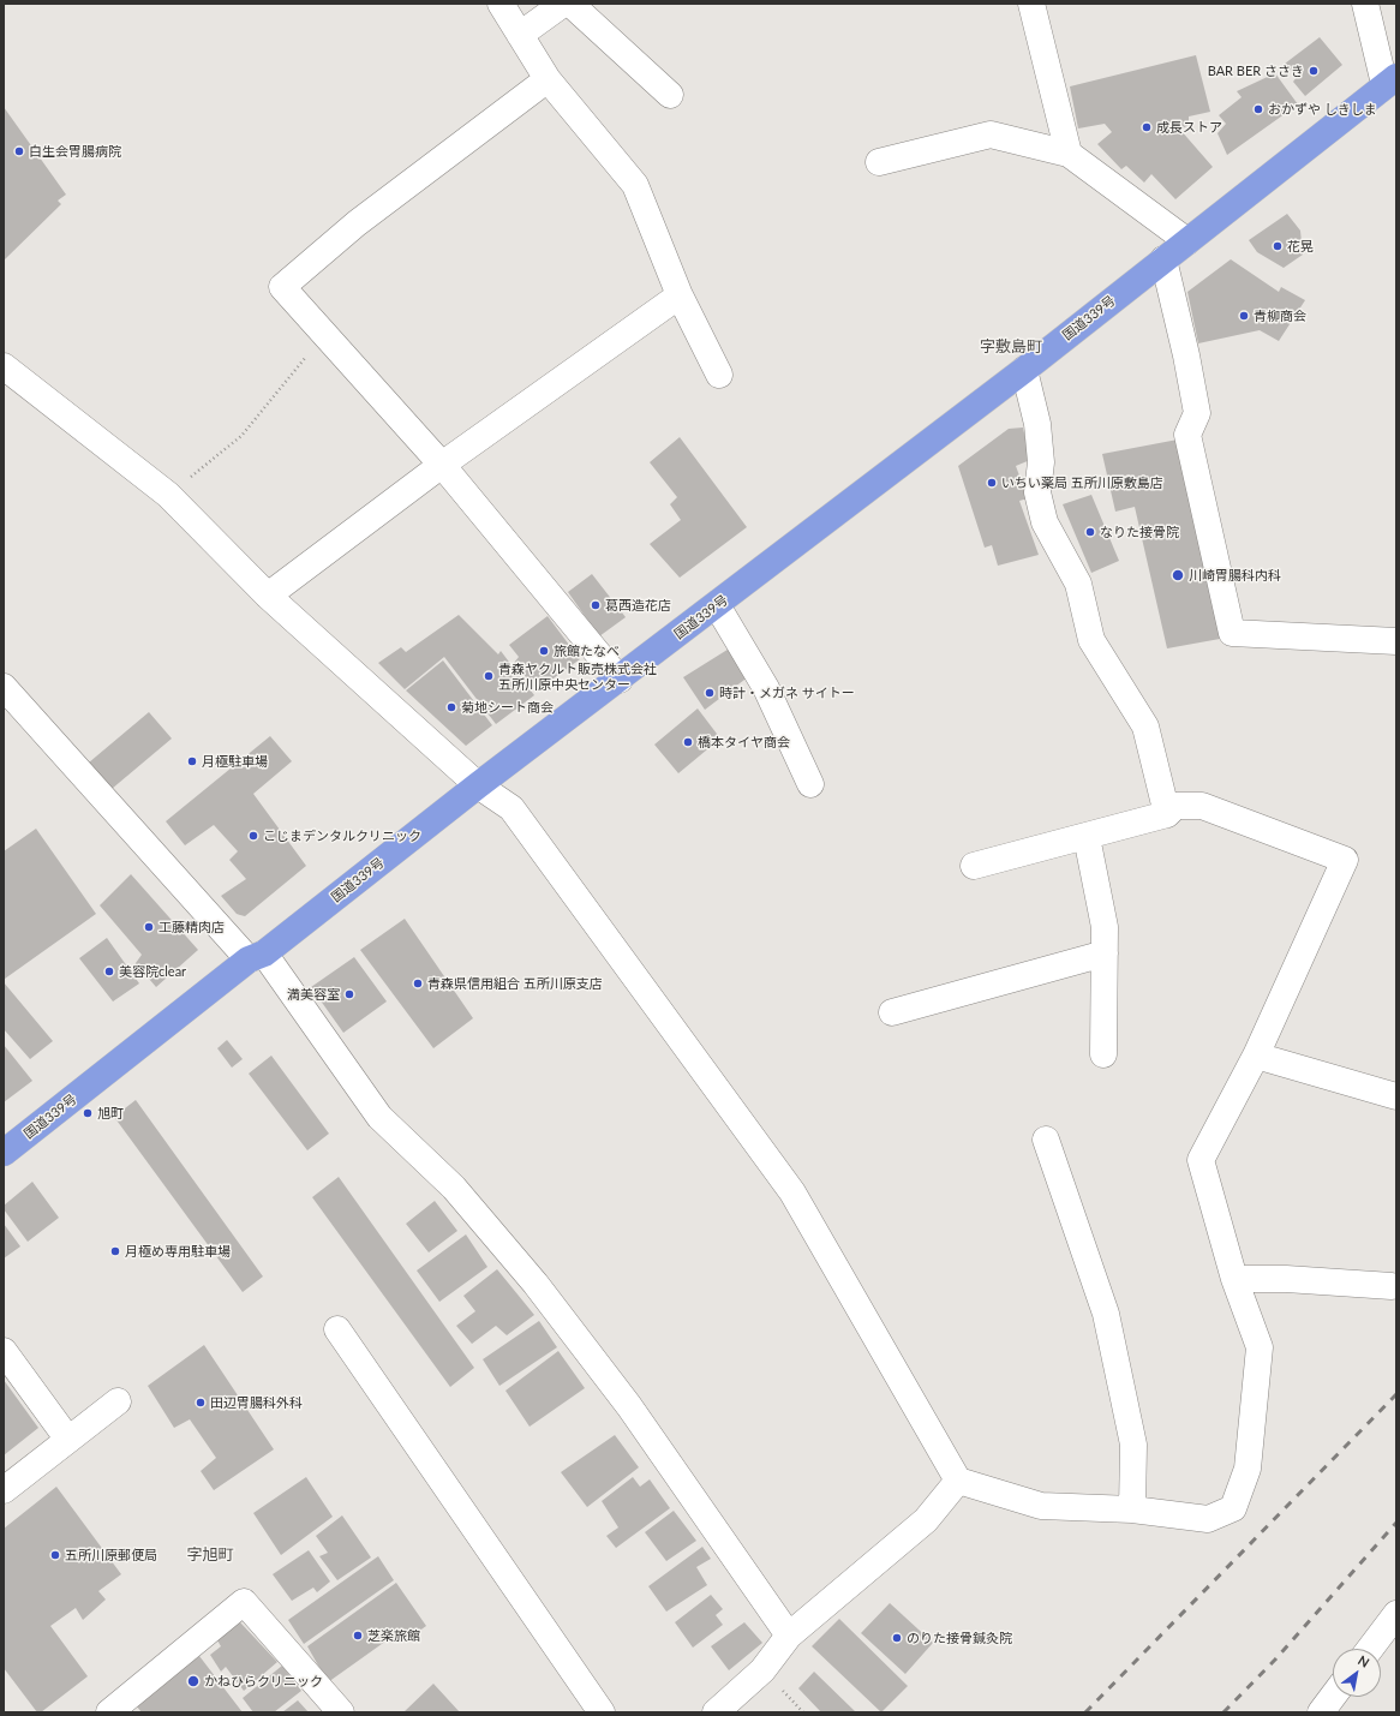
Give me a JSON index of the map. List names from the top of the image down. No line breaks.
{"streets":{"highway":["国道339号"]},"districts":["字敷島町","字旭町"],"places":["BAR BER ささき","おかずや しきしま","成長ストア","白生会胃腸病院","花晃","青柳商会","いちい薬局 五所川原敷島店","なりた接骨院","川崎胃腸科内科","葛西造花店","旅館たなべ","青森ヤクルト販売株式会社 五所川原中央センター","時計・メガネ サイトー","菊地シート商会","橋本タイヤ商会","月極駐車場","こじまデンタルクリニック","工藤精肉店","美容院clear","青森県信用組合 五所川原支店","満美容室","旭町","月極め専用駐車場","田辺胃腸科外科","五所川原郵便局","芝楽旅館","のりた接骨鍼灸院","かねひらクリニック"],"north":"top right"}
